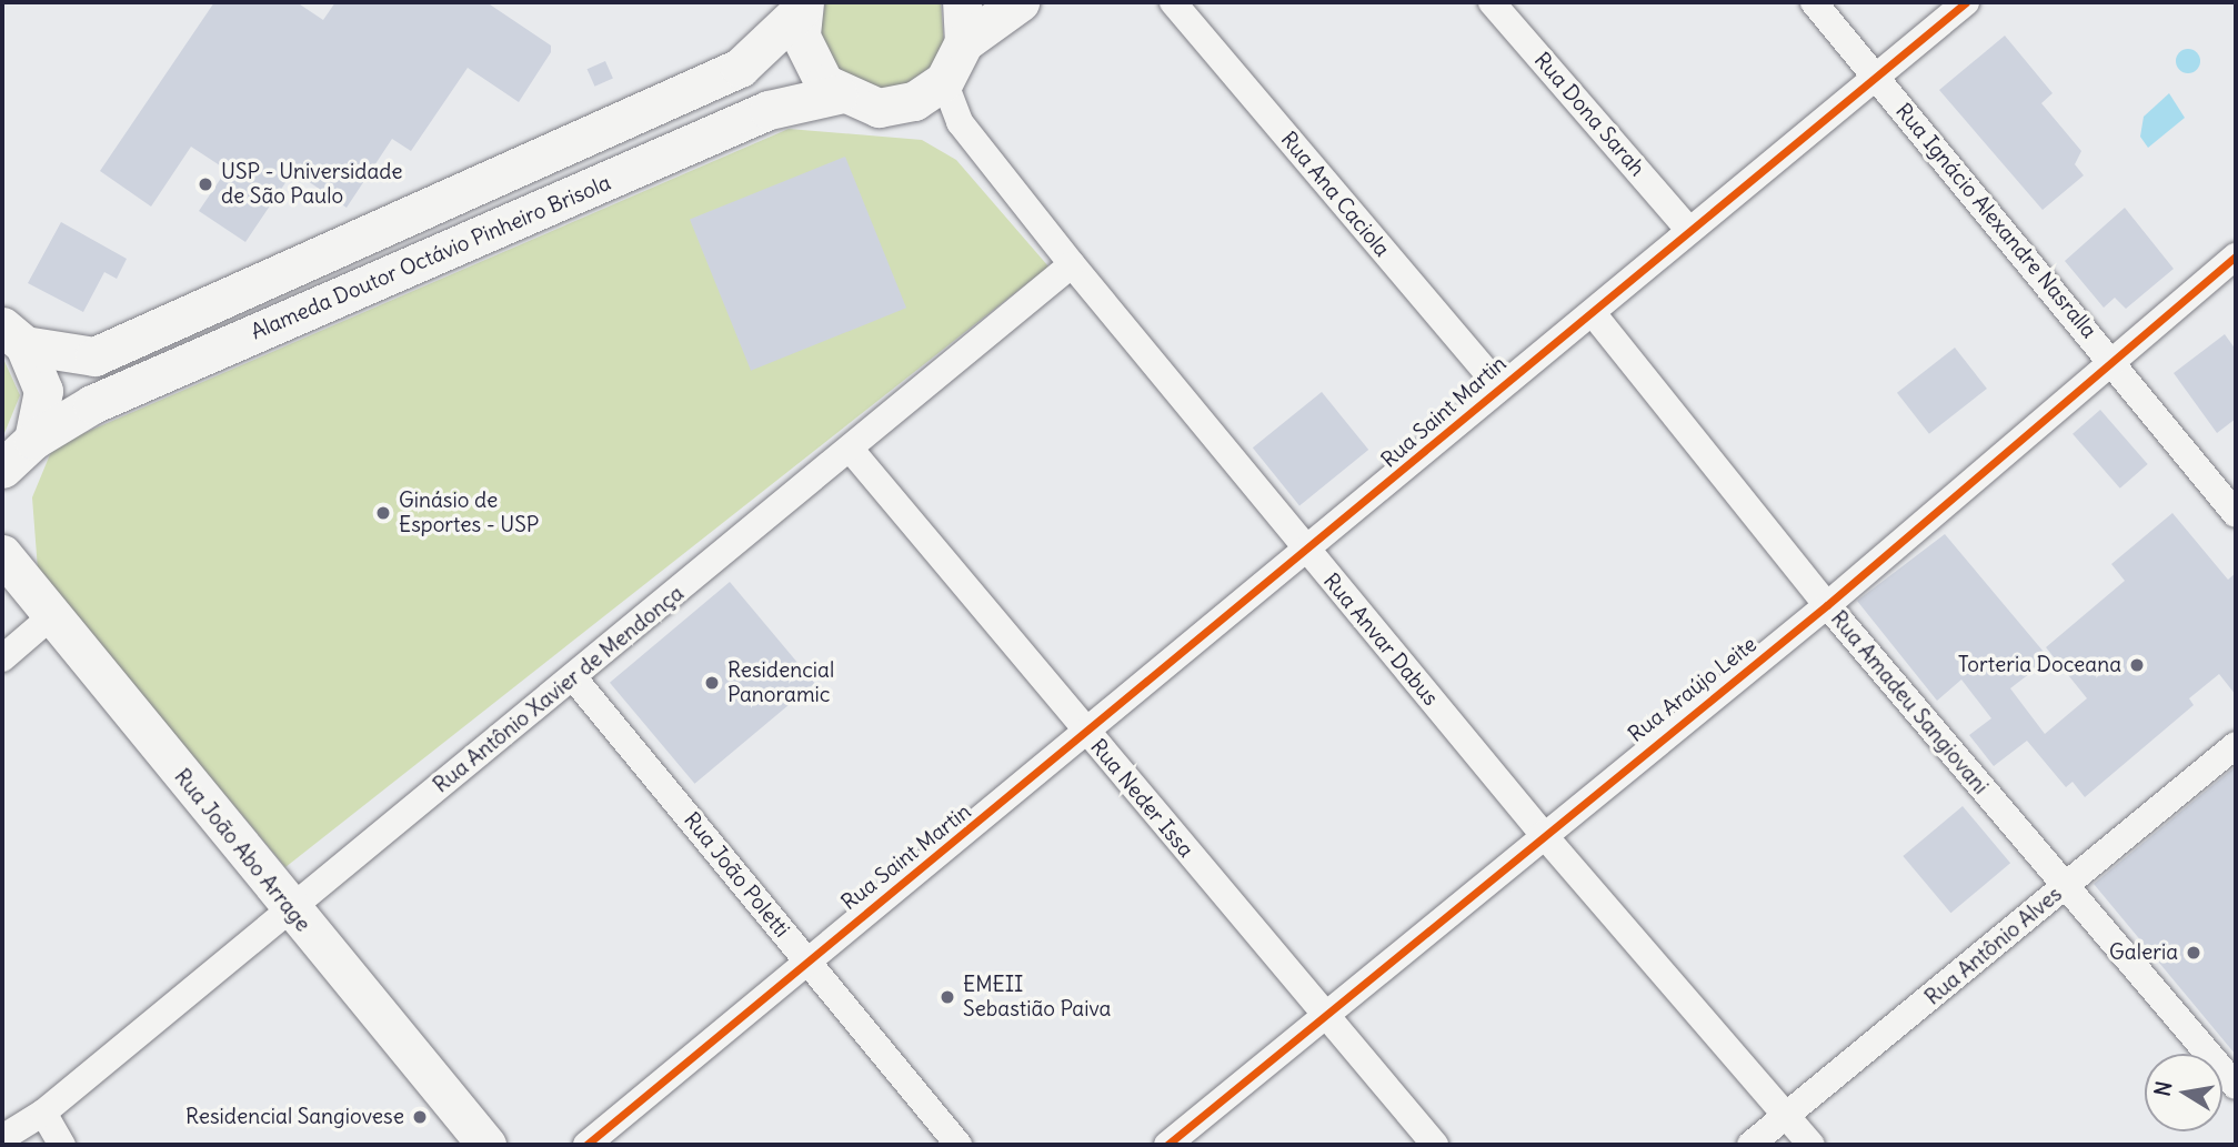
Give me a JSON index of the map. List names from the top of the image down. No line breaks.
{"streets":{"street":["Rua Dona Sarah","Rua Ana Caciola","Rua Ignácio Alexandre Nasralla","Alameda Doutor Octávio Pinheiro Brisola","Rua Saint Martin","Rua Anvar Dabus","Rua Antônio Xavier de Mendonça","Rua Araújo Leite","Rua Amadeu Sangiovani","Rua Neder Issa","Rua João Abo Arrage","Rua João Poletti","Rua Antônio Alves"]},"crossings":[["Rua Dona Sarah","Rua Saint Martin"],["Rua Ana Caciola","Rua Saint Martin"],["Rua Ignácio Alexandre Nasralla","Rua Saint Martin"],["Rua Ignácio Alexandre Nasralla","Rua Araújo Leite"],["Rua Saint Martin","Rua Anvar Dabus"],["Rua Saint Martin","Rua Amadeu Sangiovani"],["Rua Saint Martin","Rua Neder Issa"],["Rua Saint Martin","Rua João Poletti"],["Rua Anvar Dabus","Rua Antônio Xavier de Mendonça"],["Rua Anvar Dabus","Rua Araújo Leite"],["Rua Anvar Dabus","Rua Antônio Alves"],["Rua Antônio Xavier de Mendonça","Rua Neder Issa"],["Rua Antônio Xavier de Mendonça","Rua João Abo Arrage"],["Rua Antônio Xavier de Mendonça","Rua João Poletti"],["Rua Araújo Leite","Rua Amadeu Sangiovani"],["Rua Araújo Leite","Rua Neder Issa"],["Rua Amadeu Sangiovani","Rua Antônio Alves"]],"places":["USP - Universidade de São Paulo","Ginásio de Esportes - USP","Torteria Doceana","Residencial Panoramic","Galeria","EMEII Sebastião Paiva","Residencial Sangiovese"],"north":"left"}
